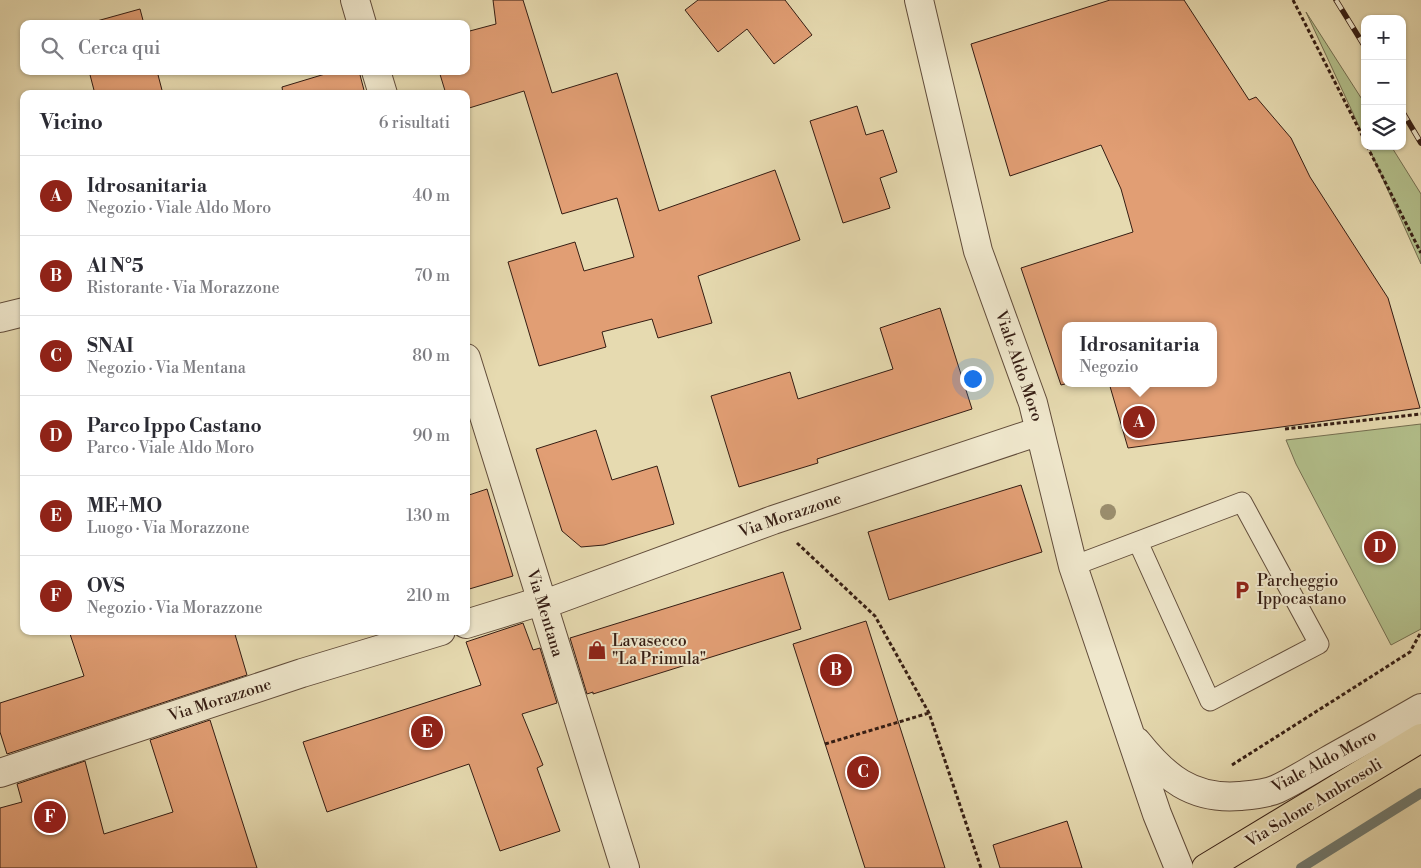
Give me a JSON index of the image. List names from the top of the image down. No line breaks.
{"streets":{"main road":["Via Solone Ambrosoli"],"street":["Viale Aldo Moro","Via Morazzone","Via Mentana"]},"crossings":[["Viale Aldo Moro","Via Morazzone"],["Via Morazzone","Via Mentana"]],"places":{"parking":["Parcheggio Ippocastano"],"shop":["Lavasecco \"La Primula\""]},"page":{"map_buttons":["+","−"],"search":"Cerca qui","heading":["Vicino","6 risultati"],"list":[{"mark":"A","name":"Idrosanitaria","note":"Negozio · Viale Aldo Moro","value":"40 m"},{"mark":"B","name":"Al N°5","note":"Ristorante · Via Morazzone","value":"70 m"},{"mark":"C","name":"SNAI","note":"Negozio · Via Mentana","value":"80 m"},{"mark":"D","name":"Parco Ippo Castano","note":"Parco · Viale Aldo Moro","value":"90 m"},{"mark":"E","name":"ME+MO","note":"Luogo · Via Morazzone","value":"130 m"},{"mark":"F","name":"OVS","note":"Negozio · Via Morazzone","value":"210 m"}],"popup":["Idrosanitaria","Negozio"],"pins":["A","D","B","E","C","F"]}}
